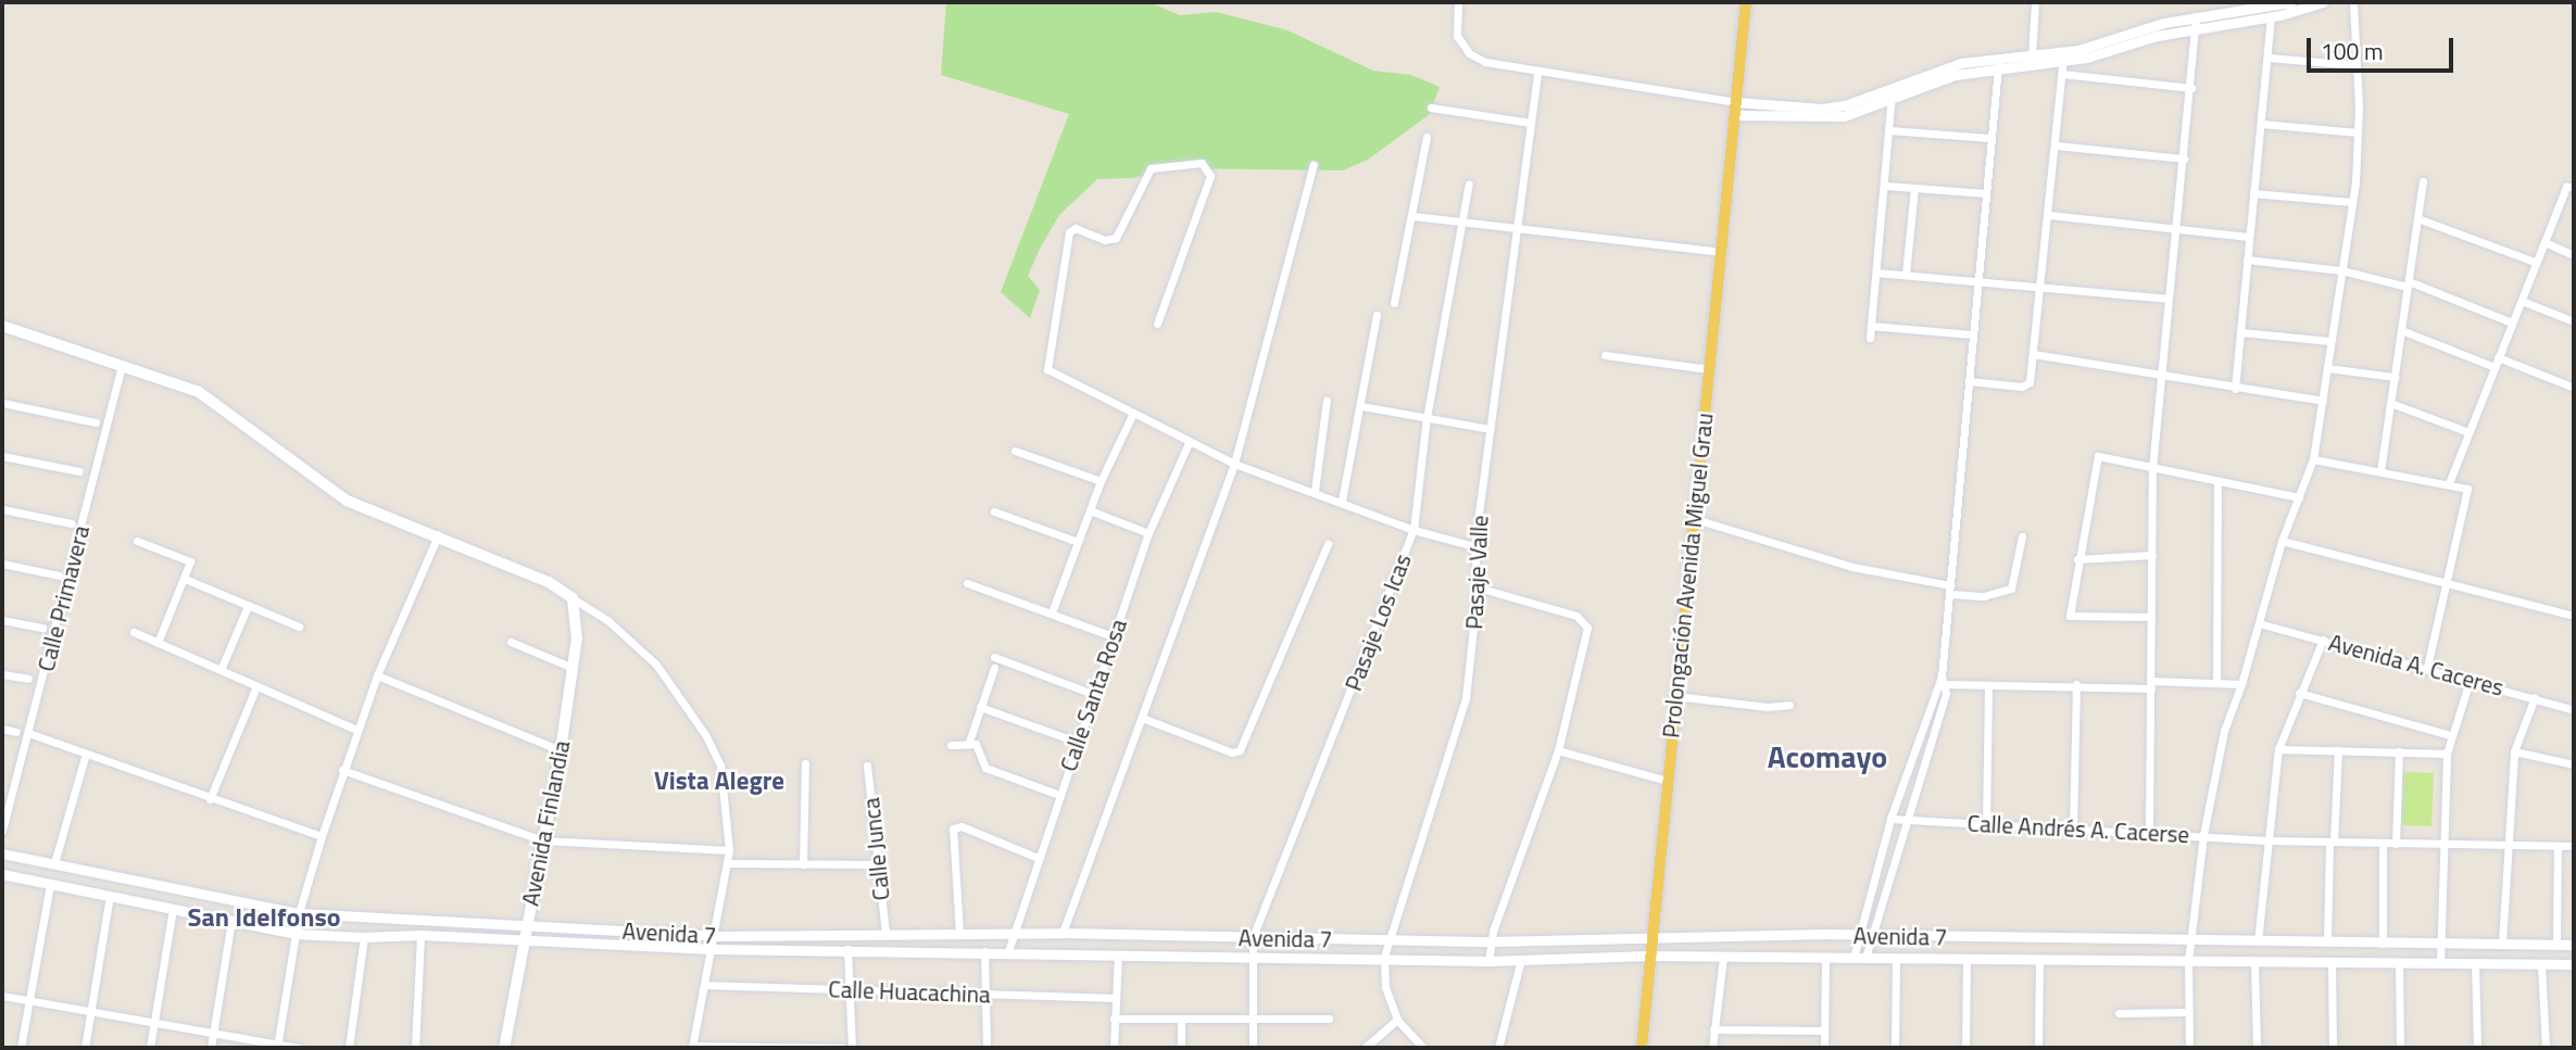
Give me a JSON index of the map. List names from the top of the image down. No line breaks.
{"streets":{"main road":["Prolongación Avenida Miguel Grau","Avenida Finlandia"],"street":["Pasaje Valle","Calle Primavera","Pasaje Los Icas","Avenida A. Caceres","Calle Santa Rosa","Calle Andrés A. Cacerse","Calle Junca","Avenida 7","Calle Huacachina"]},"crossings":[["Pasaje Valle","Avenida 7"],["Prolongación Avenida Miguel Grau","Avenida 7"],["Pasaje Los Icas","Avenida 7"],["Calle Santa Rosa","Avenida 7"],["Avenida Finlandia","Avenida 7"],["Calle Junca","Avenida 7"]],"districts":["Acomayo","Vista Alegre","San Idelfonso"],"scale_bar":"100 m"}
